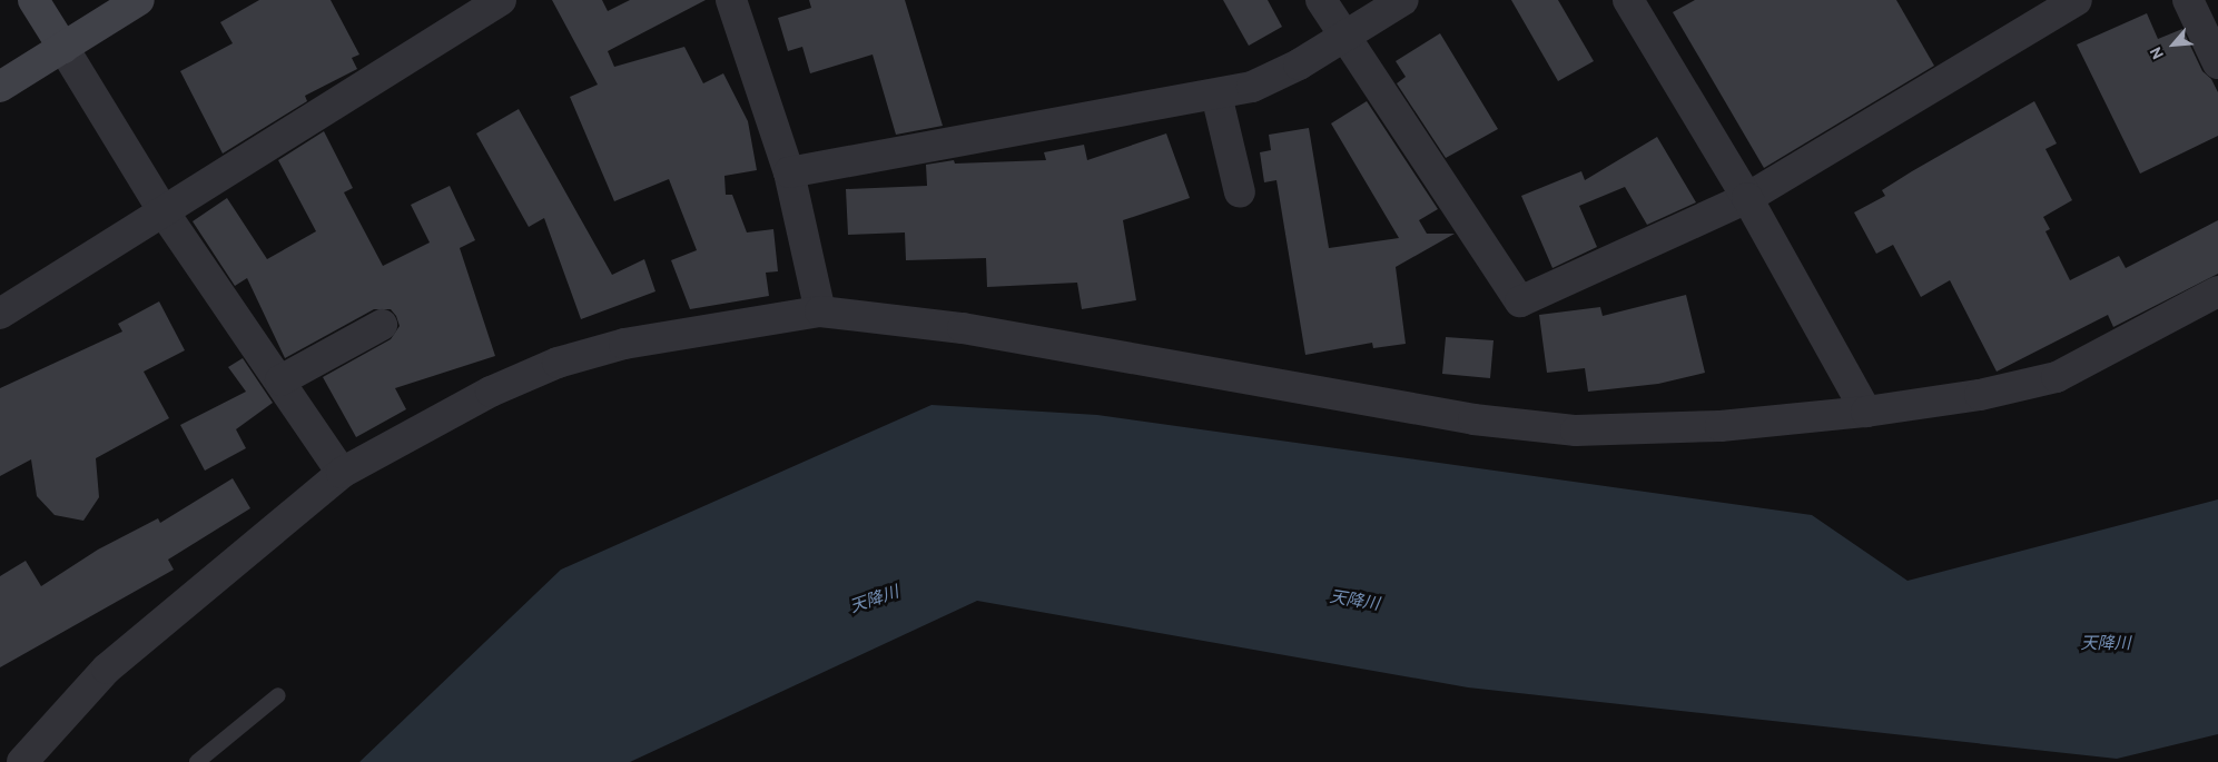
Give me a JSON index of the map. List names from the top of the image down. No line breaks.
{"water":["天降川"],"north":"bottom left"}
